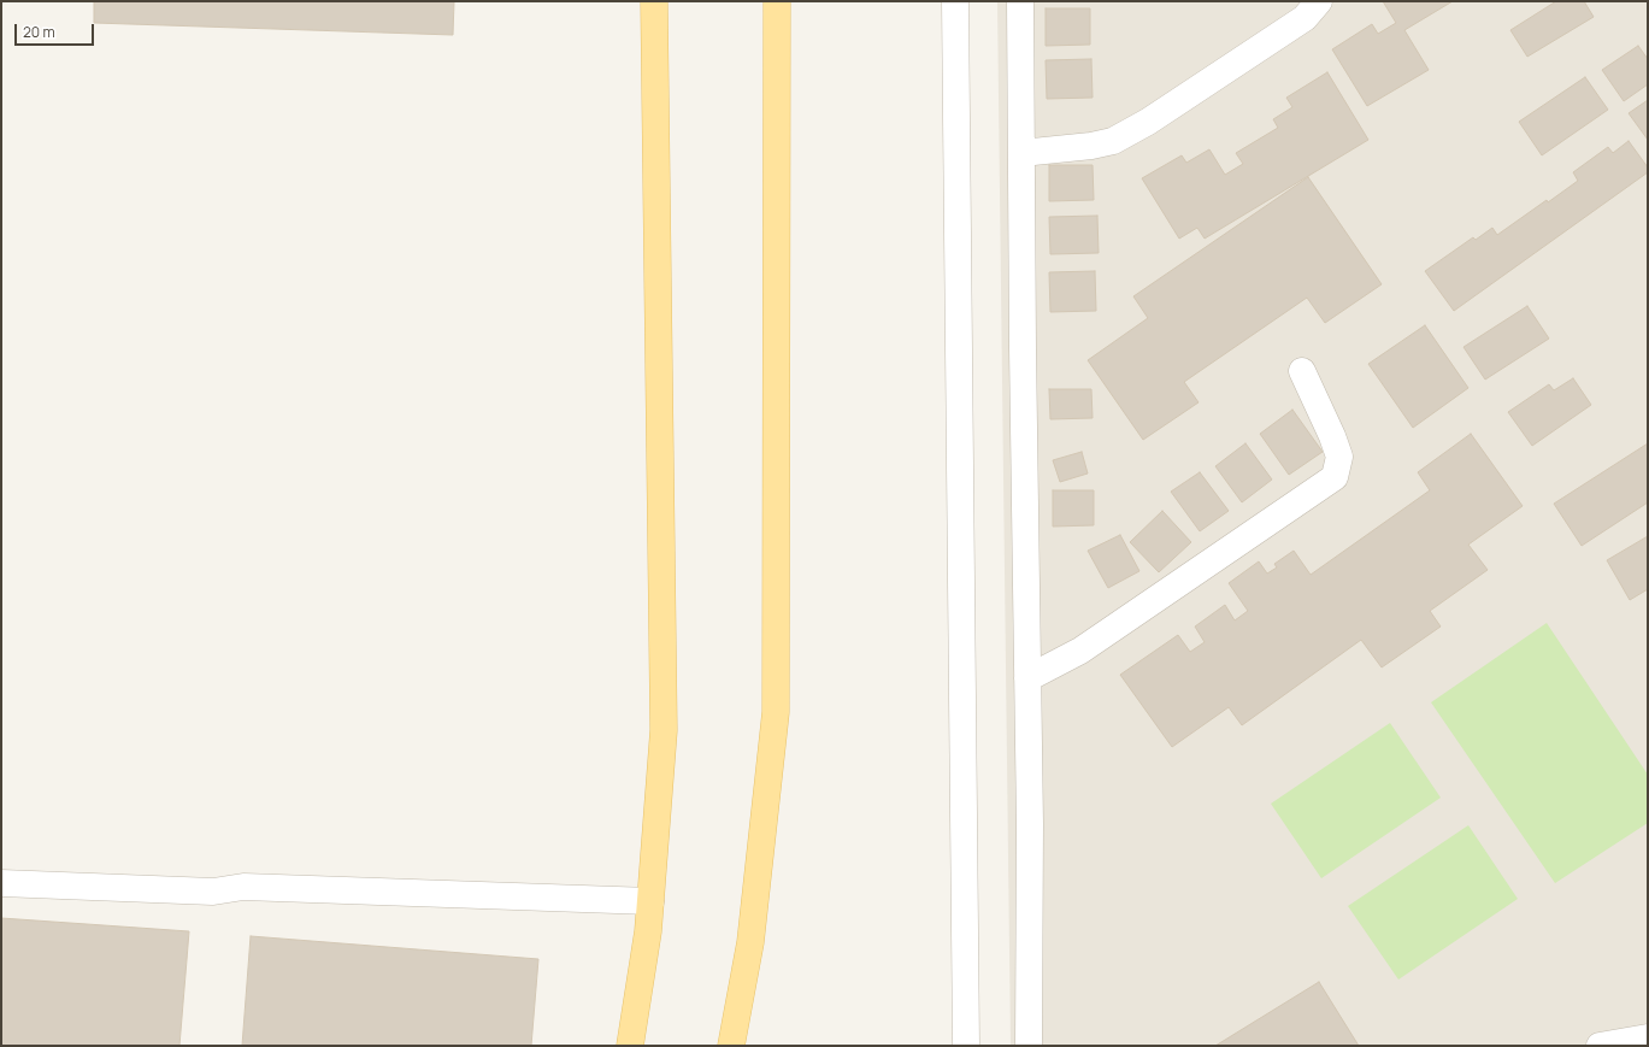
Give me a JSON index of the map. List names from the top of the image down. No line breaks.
{"scale_bar":"20 m"}
